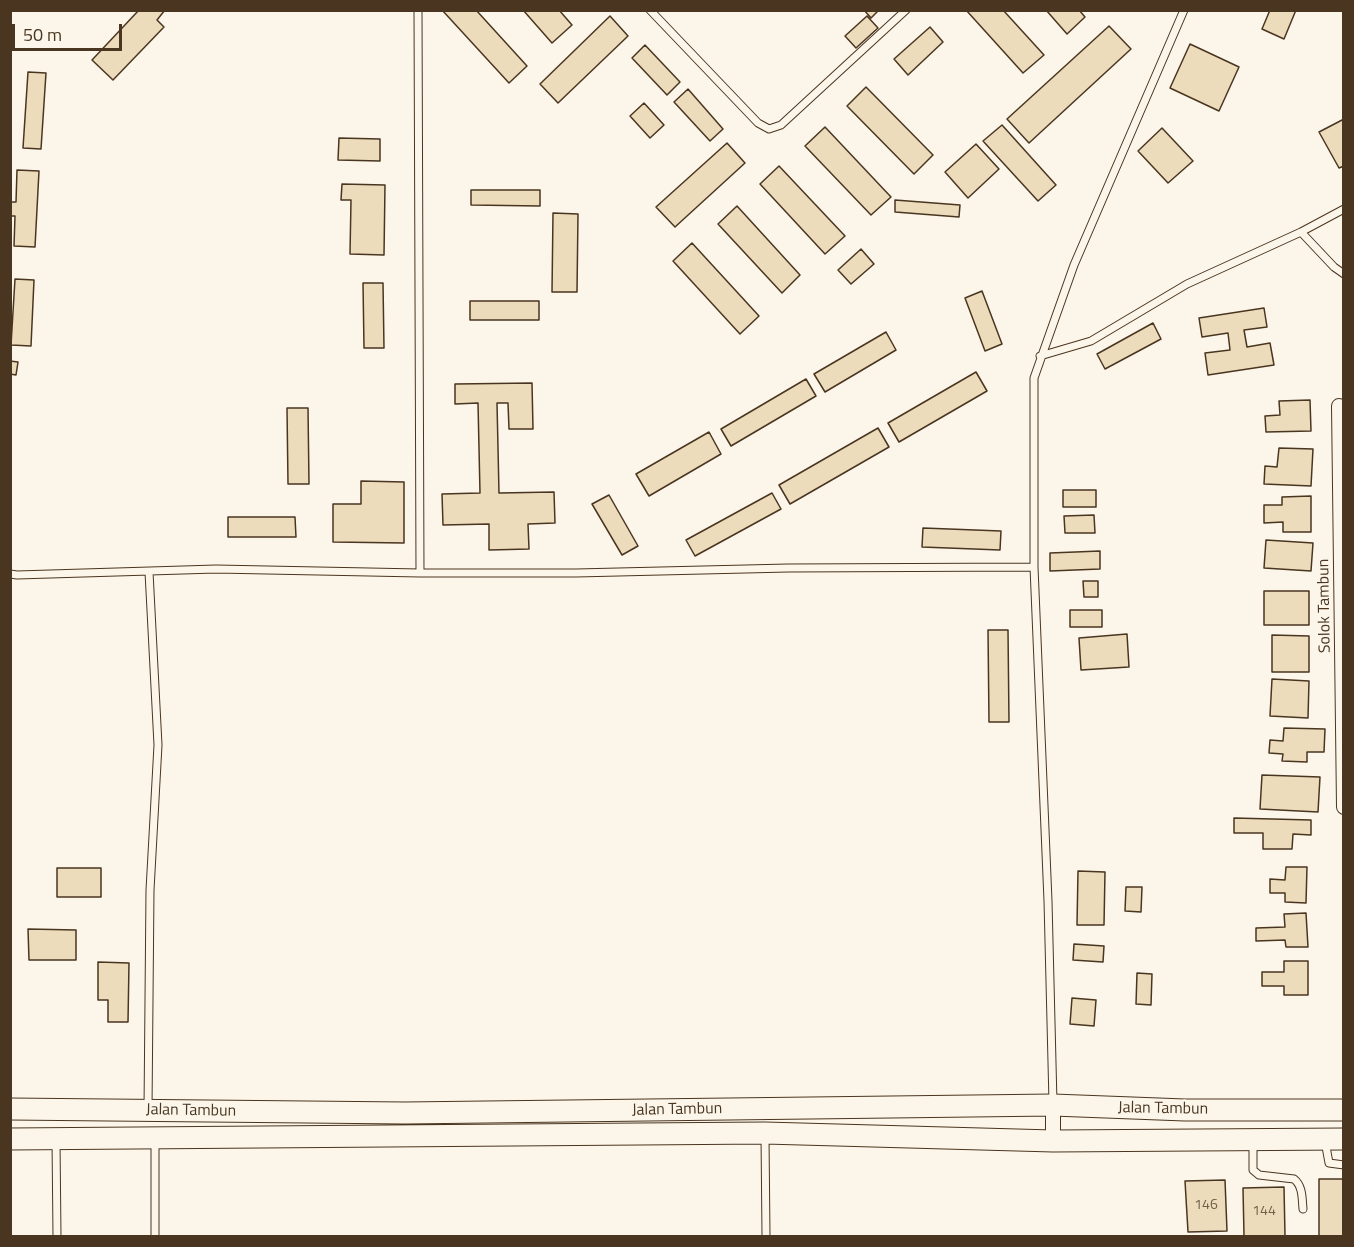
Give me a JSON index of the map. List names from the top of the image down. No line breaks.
{"streets":{"main road":["Jalan Tambun"],"street":["Solok Tambun"]},"house_numbers":["146","144"],"scale_bar":"50 m"}
